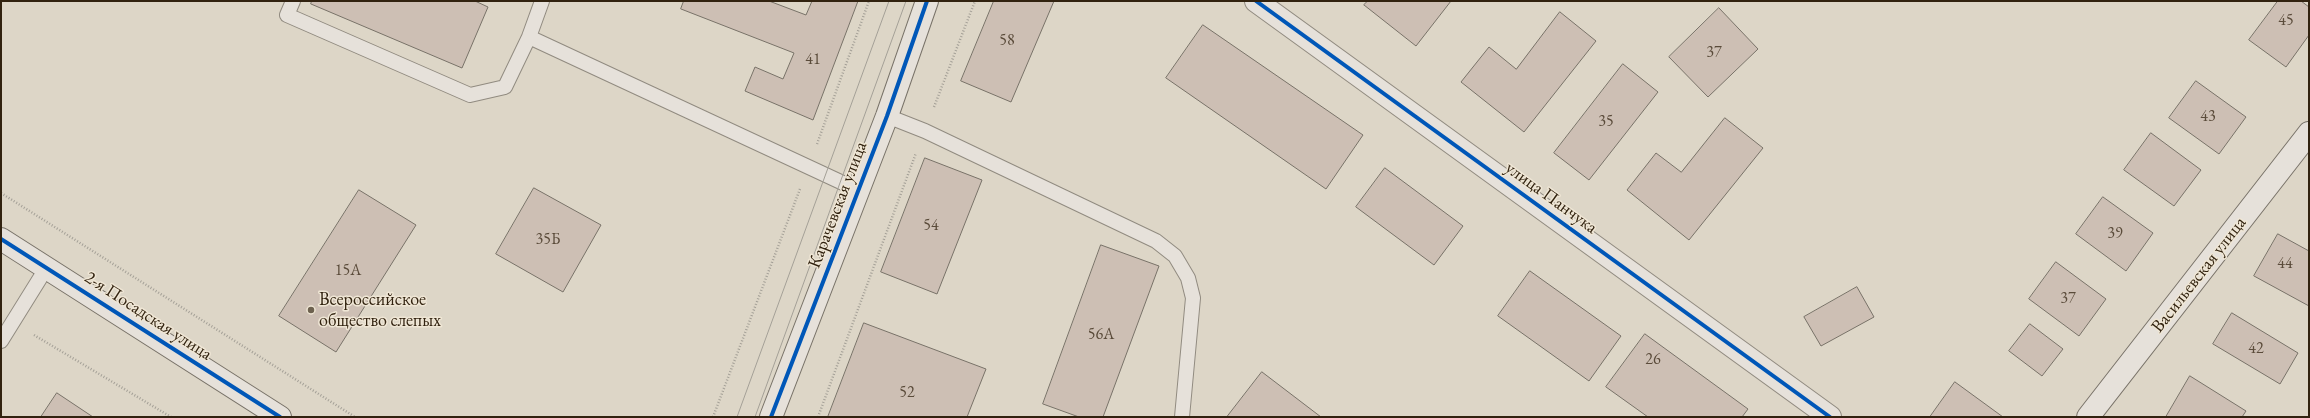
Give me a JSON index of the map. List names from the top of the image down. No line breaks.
{"streets":{"street":["улица Панчука","Карачевская улица","Васильевская улица","2-я Посадская улица"]},"places":["Всероссийское общество слепых"],"house_numbers":["45","58","37","41","43","35","54","39","35Б","44","15А","37","56А","42","26","52"]}
